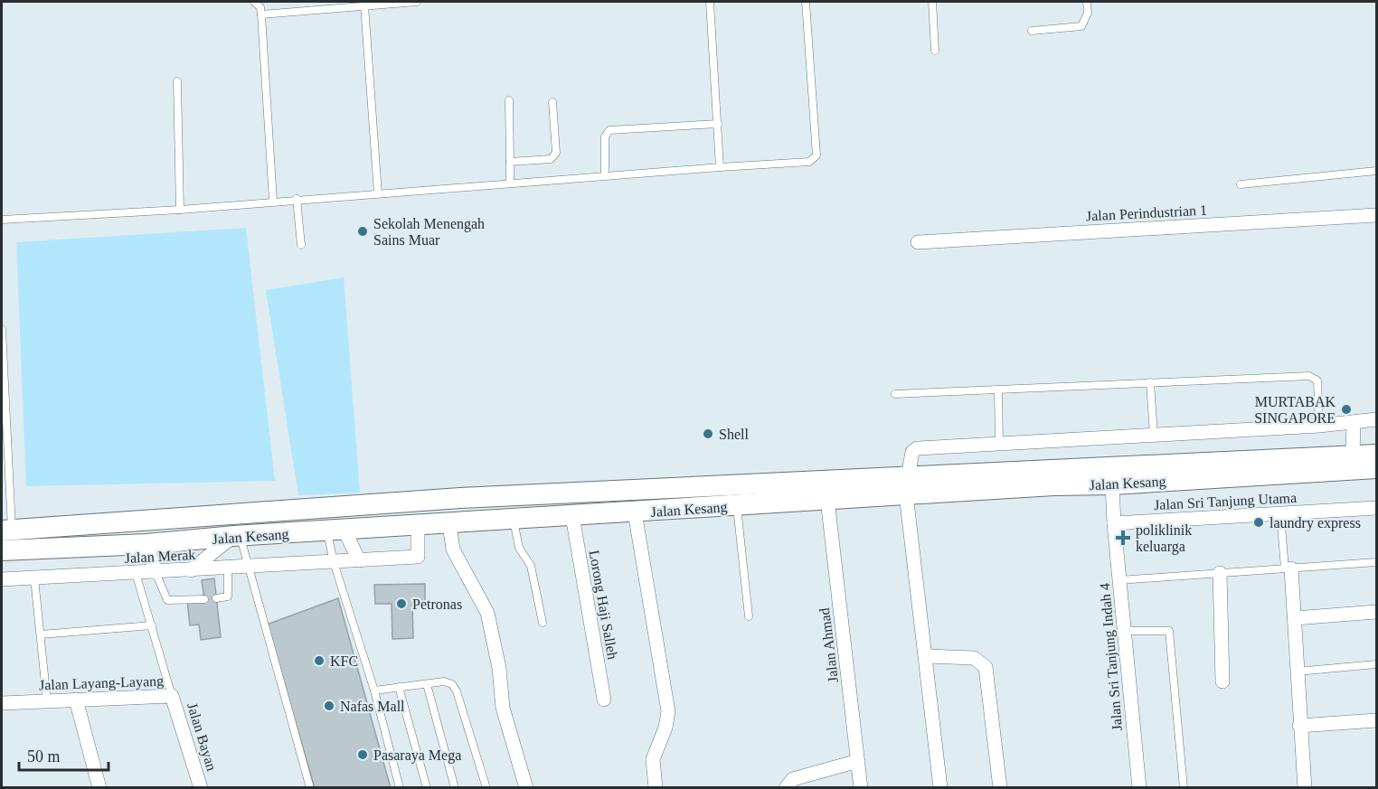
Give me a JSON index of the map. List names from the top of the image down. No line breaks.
{"streets":{"main road":["Jalan Kesang"],"street":["Jalan Perindustrian 1","Jalan Sri Tanjung Utama","Jalan Merak","Lorong Haji Salleh","Jalan Ahmad","Jalan Sri Tanjung Indah 4","Jalan Layang-Layang","Jalan Bayan"]},"crossings":[["Jalan Kesang","Jalan Merak"],["Jalan Kesang","Lorong Haji Salleh"],["Jalan Kesang","Jalan Ahmad"],["Jalan Sri Tanjung Utama","Jalan Sri Tanjung Indah 4"],["Jalan Merak","Jalan Layang-Layang"],["Jalan Layang-Layang","Jalan Bayan"]],"places":{"other":["Sekolah Menengah Sains Muar","MURTABAK SINGAPORE","Shell","laundry express","Petronas","KFC","Nafas Mall","Pasaraya Mega"],"health":["poliklinik keluarga"]},"scale_bar":"50 m"}
